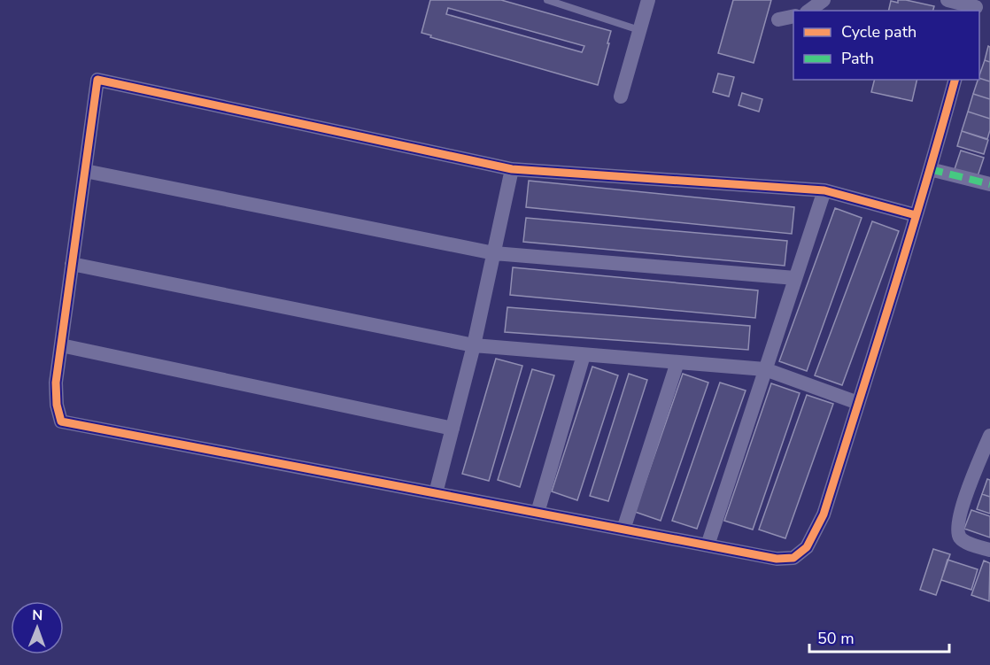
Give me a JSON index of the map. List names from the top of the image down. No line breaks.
{"legend":["Cycle path","Path"],"scale_bar":"50 m","north":"top"}
